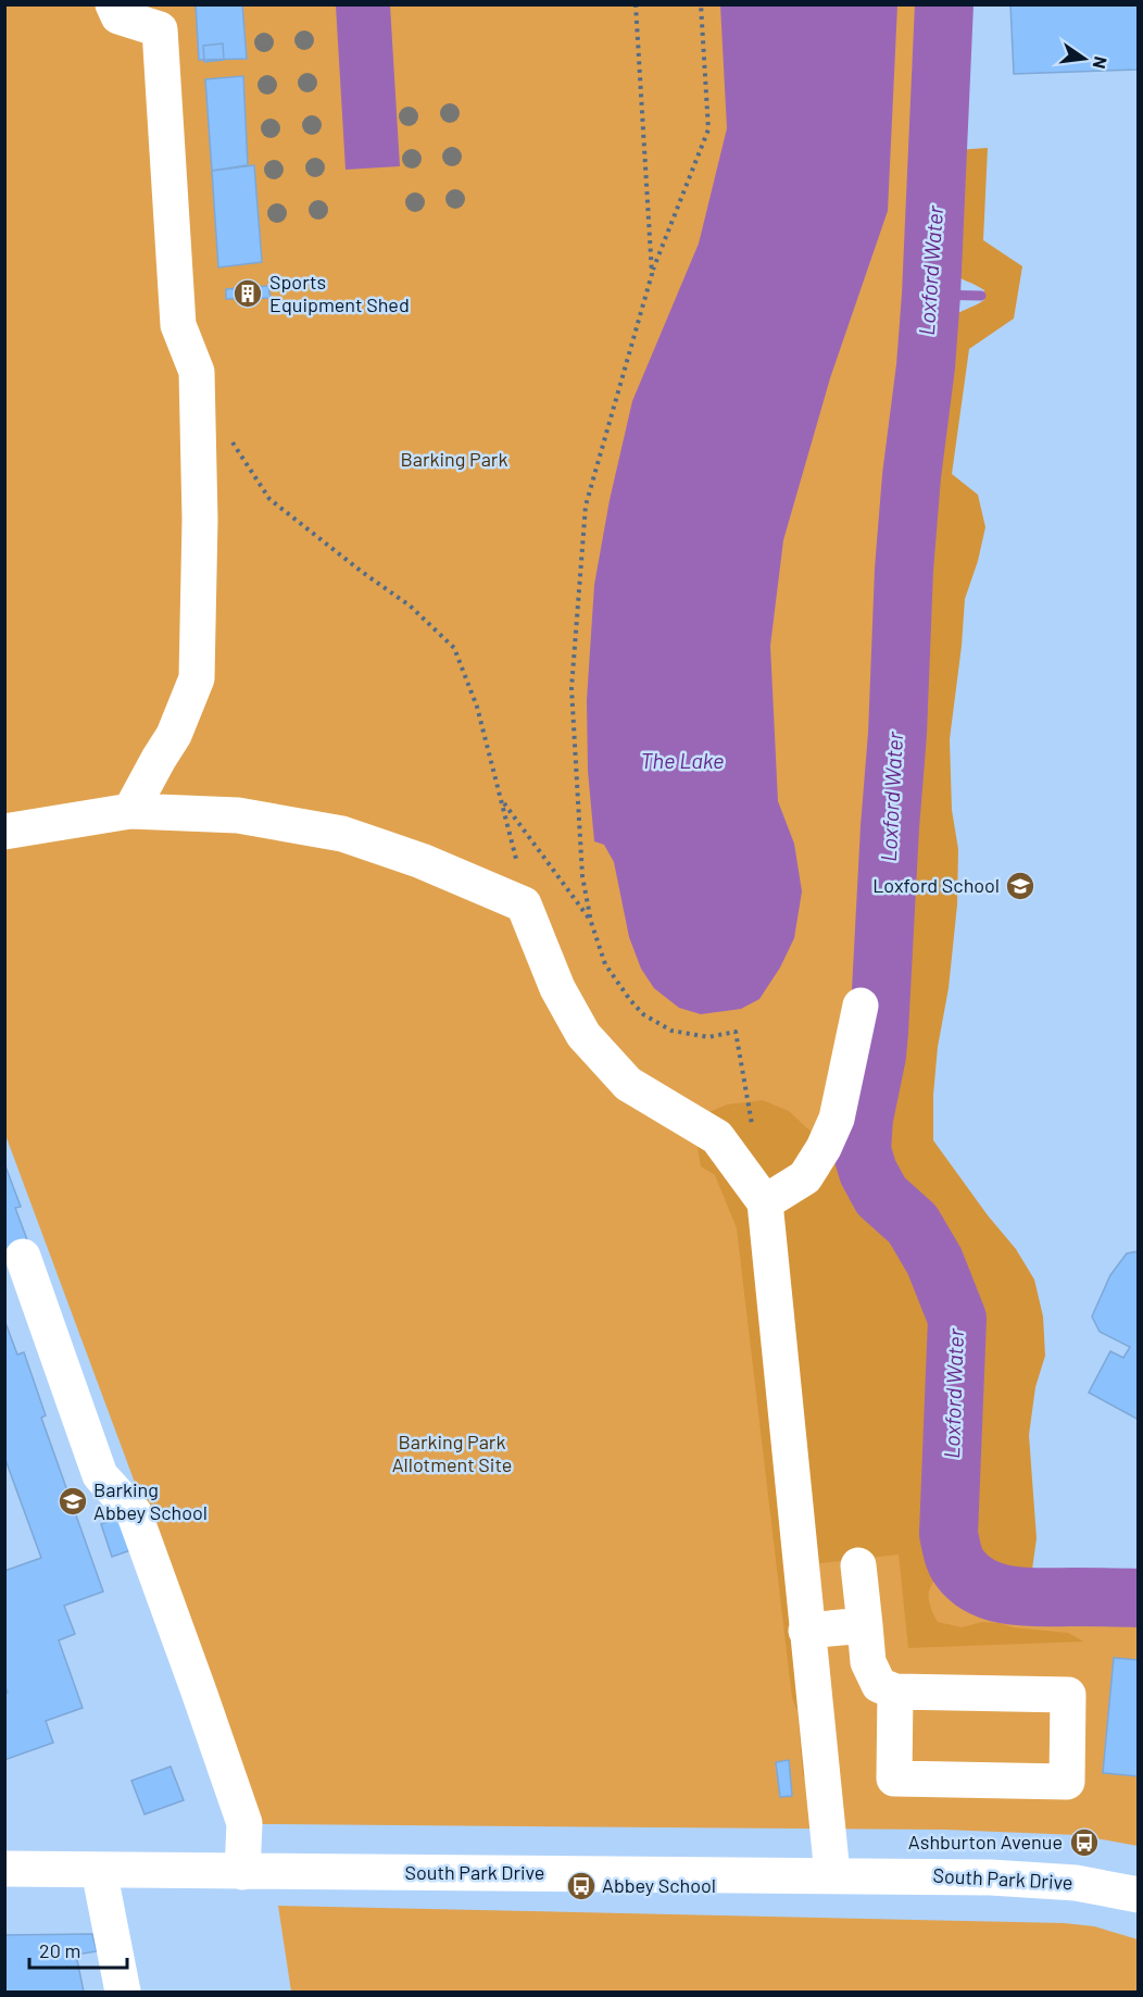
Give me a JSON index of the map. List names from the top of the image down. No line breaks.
{"streets":{"street":["South Park Drive"]},"water":["Loxford Water","The Lake"],"parks":["Barking Park","Barking Park Allotment Site"],"places":{"building":["Sports Equipment Shed"],"school or university":["Loxford School","Barking Abbey School"],"bus stop":["Ashburton Avenue","Abbey School"]},"scale_bar":"20 m","north":"right"}
